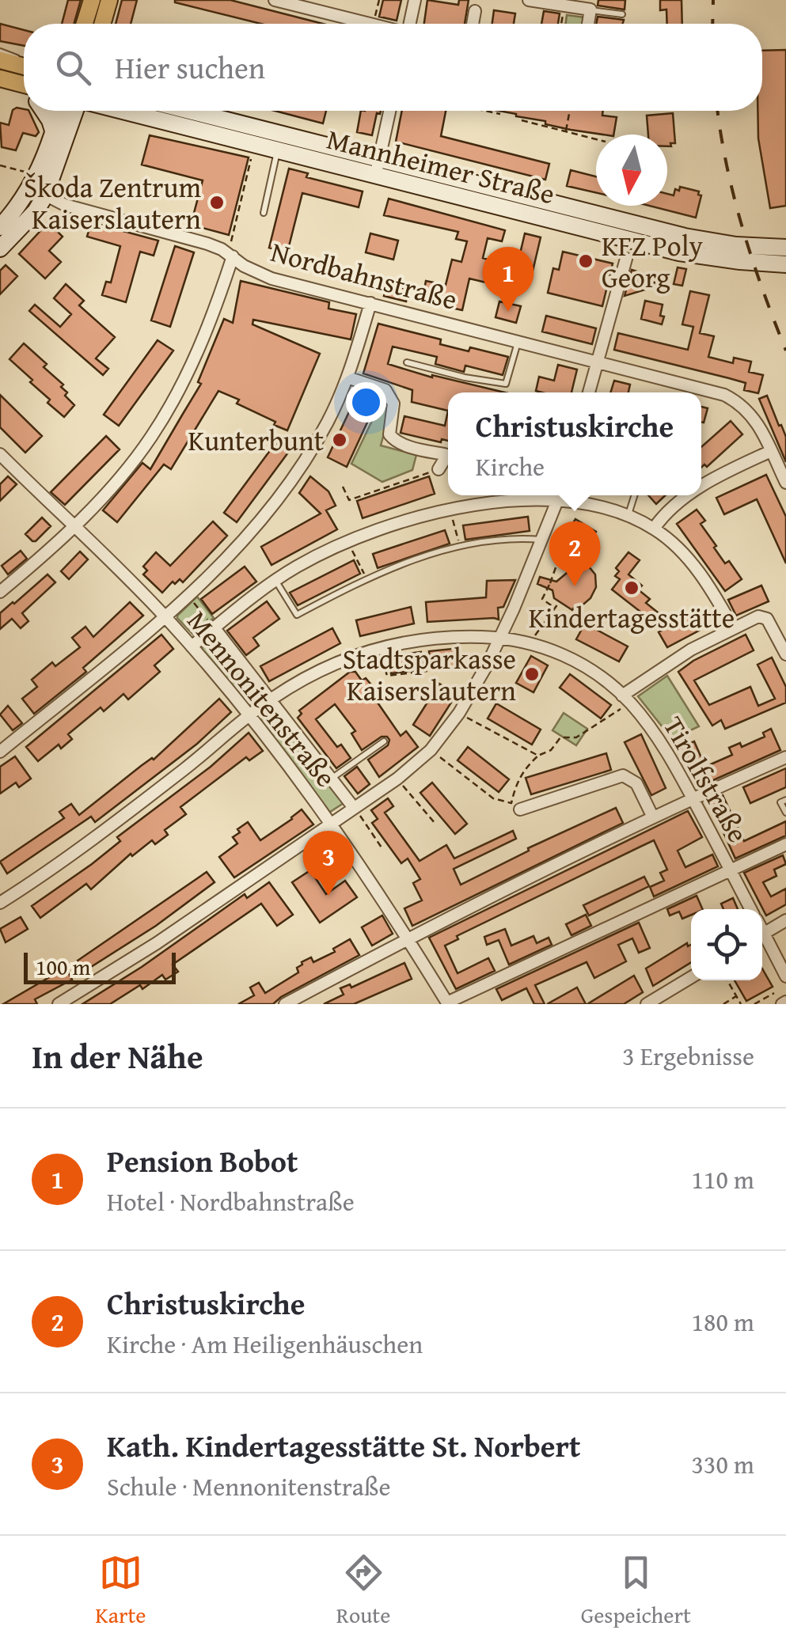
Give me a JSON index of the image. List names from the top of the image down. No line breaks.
{"streets":{"main road":["Mannheimer Straße"],"street":["Nordbahnstraße","Mennonitenstraße","Tirolfstraße"]},"crossings":[["Mennonitenstraße","Tirolfstraße"]],"places":["Škoda Zentrum Kaiserslautern","KFZ Poly Georg","Kunterbunt","Kindertagesstätte","Stadtsparkasse Kaiserslautern"],"scale_bar":"100 m","north":"bottom","page":{"search":"Hier suchen","pins":["1","2","3"],"popup":["Christuskirche","Kirche"],"scale":"100 m","heading":["In der Nähe","3 Ergebnisse"],"list":[{"mark":"1","name":"Pension Bobot","note":"Hotel · Nordbahnstraße","value":"110 m"},{"mark":"2","name":"Christuskirche","note":"Kirche · Am Heiligenhäuschen","value":"180 m"},{"mark":"3","name":"Kath. Kindertagesstätte St. Norbert","note":"Schule · Mennonitenstraße","value":"330 m"}],"nav":["Karte","Route","Gespeichert"]}}
